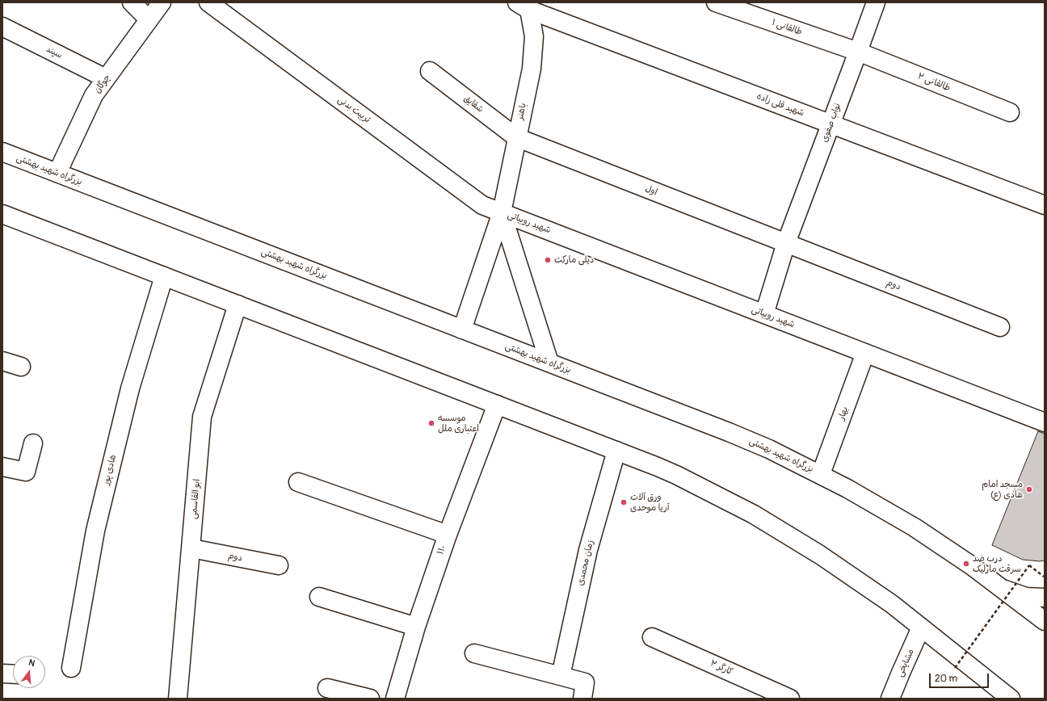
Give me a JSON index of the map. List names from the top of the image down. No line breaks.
{"streets":{"main road":["طالقانی ۱","سپند","طالقانی ۲","چوگان","شقایق","شهید قلی زاده","تربیت بدنی","باهنر","نواب صفوی","بزرگراه شهید بهشتی","اول","شهید روبیاتی","دوم","بهار","هادی پور","ابو القاسمی","۱۱۰","زمان محمدی","مشایخی","کارگر ۲"]},"crossings":[["طالقانی ۱","طالقانی ۲"],["طالقانی ۱","نواب صفوی"],["سپند","چوگان"],["طالقانی ۲","نواب صفوی"],["چوگان","بزرگراه شهید بهشتی"],["شقایق","باهنر"],["شقایق","اول"],["شهید قلی زاده","باهنر"],["شهید قلی زاده","نواب صفوی"],["تربیت بدنی","باهنر"],["تربیت بدنی","شهید روبیاتی"],["باهنر","بزرگراه شهید بهشتی"],["باهنر","اول"],["باهنر","شهید روبیاتی"],["نواب صفوی","اول"],["نواب صفوی","شهید روبیاتی"],["نواب صفوی","دوم"],["بزرگراه شهید بهشتی","بهار"],["اول","دوم"],["شهید روبیاتی","بهار"],["دوم","ابو القاسمی"]],"places":["دیلی مارکت","موسسه اعتباری ملل","مسجد امام هادی (ع)","ورق آلات آریا موحدی","درب ضد سرقت مارلیک"],"scale_bar":"20 m","north":"top"}
